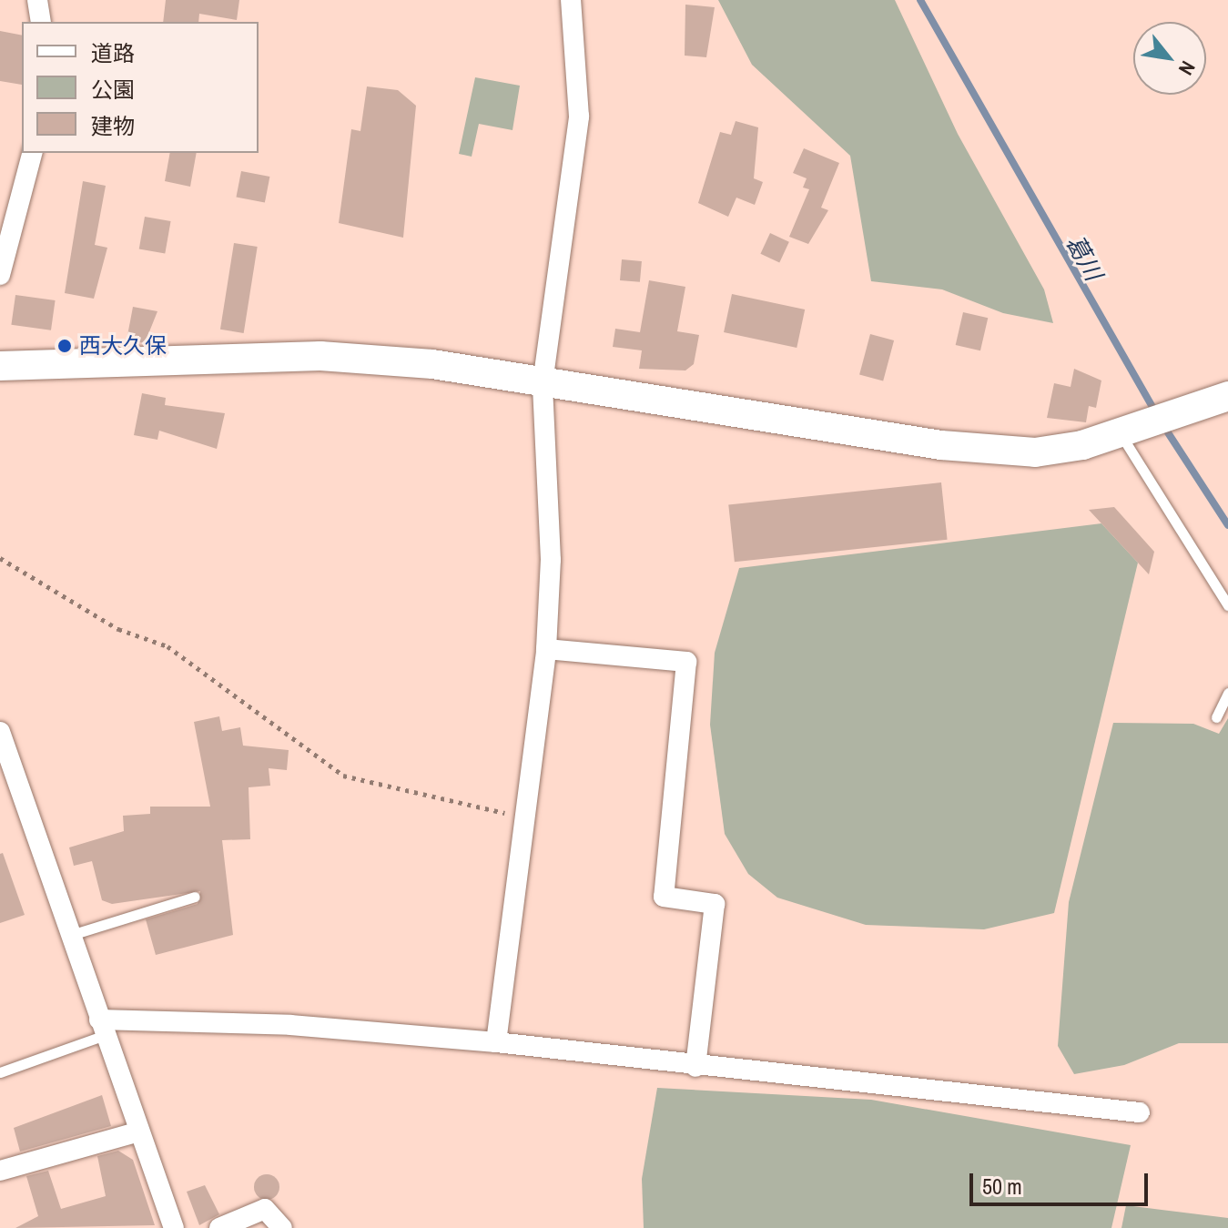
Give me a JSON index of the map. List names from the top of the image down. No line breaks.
{"water":["葛川"],"places":["西大久保"],"legend":["道路","公園","建物"],"scale_bar":"50 m","north":"bottom right"}
